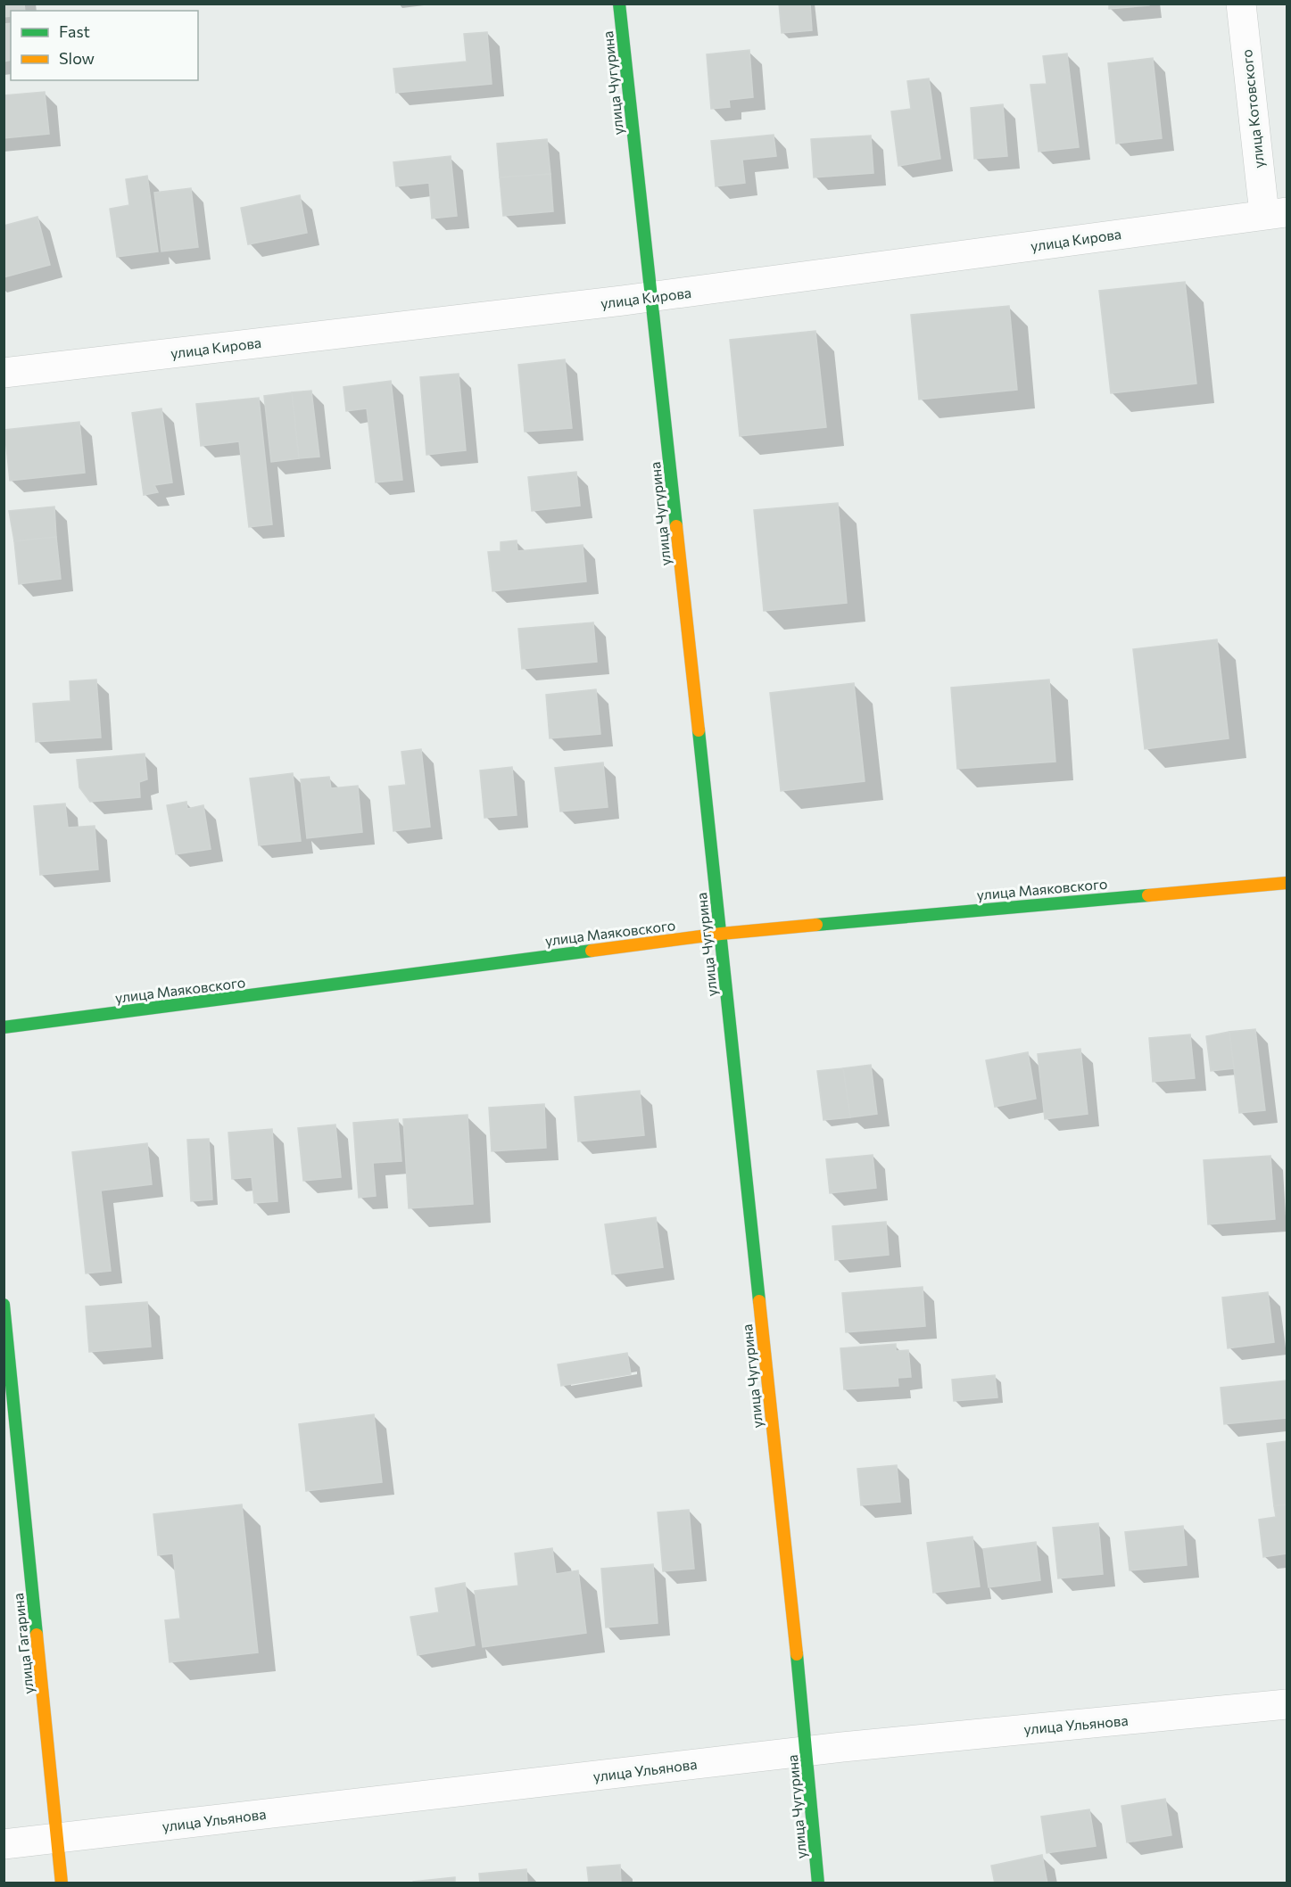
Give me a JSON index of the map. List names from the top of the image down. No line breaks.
{"streets":{"street":["улица Чугурина","улица Котовского","улица Кирова","улица Маяковского","улица Гагарина","улица Ульянова"]},"crossings":[["улица Чугурина","улица Кирова"],["улица Чугурина","улица Маяковского"],["улица Чугурина","улица Ульянова"],["улица Котовского","улица Кирова"],["улица Гагарина","улица Ульянова"]],"legend":["Fast","Slow"]}
